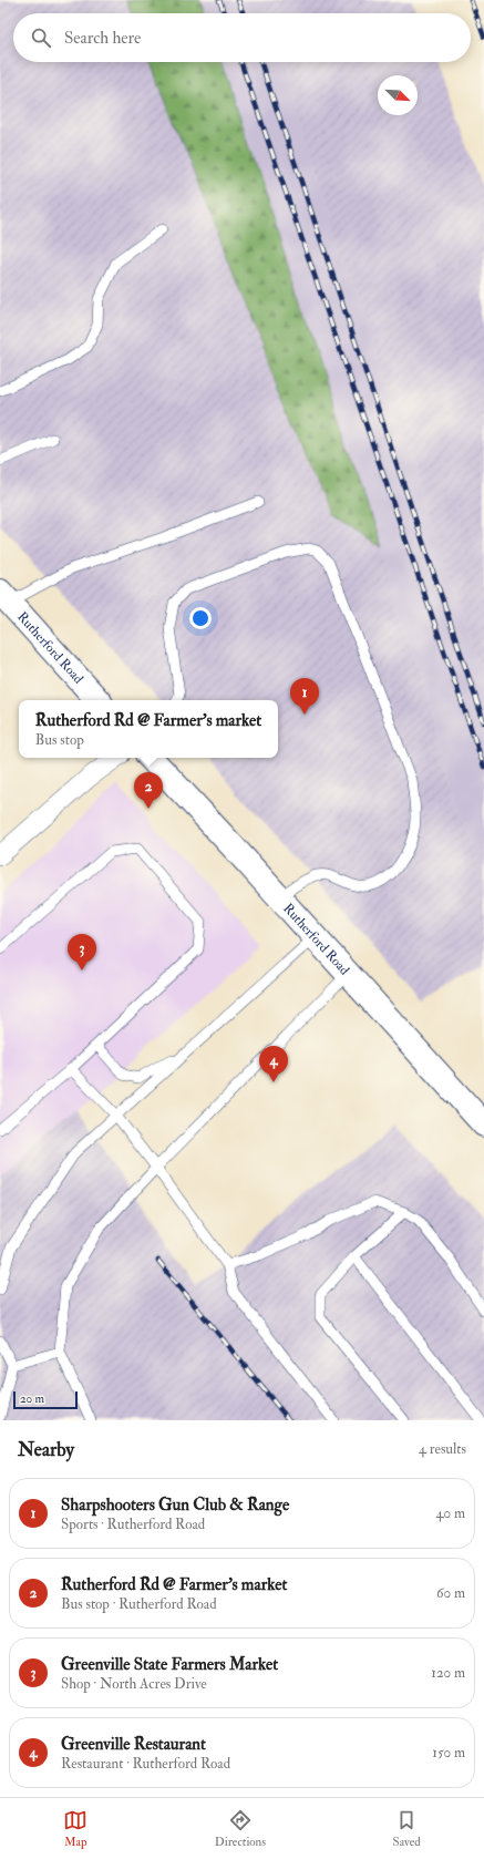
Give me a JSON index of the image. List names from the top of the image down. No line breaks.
{"streets":{"street":["Rutherford Road"]},"scale_bar":"20 m","north":"bottom right","page":{"search":"Search here","pins":["1","2","3","4"],"popup":["Rutherford Rd @ Farmer's market","Bus stop"],"scale":"20 m","heading":["Nearby","4 results"],"list":[{"mark":"1","name":"Sharpshooters Gun Club & Range","note":"Sports · Rutherford Road","value":"40 m"},{"mark":"2","name":"Rutherford Rd @ Farmer's market","note":"Bus stop · Rutherford Road","value":"60 m"},{"mark":"3","name":"Greenville State Farmers Market","note":"Shop · North Acres Drive","value":"120 m"},{"mark":"4","name":"Greenville Restaurant","note":"Restaurant · Rutherford Road","value":"150 m"}],"nav":["Map","Directions","Saved"]}}
